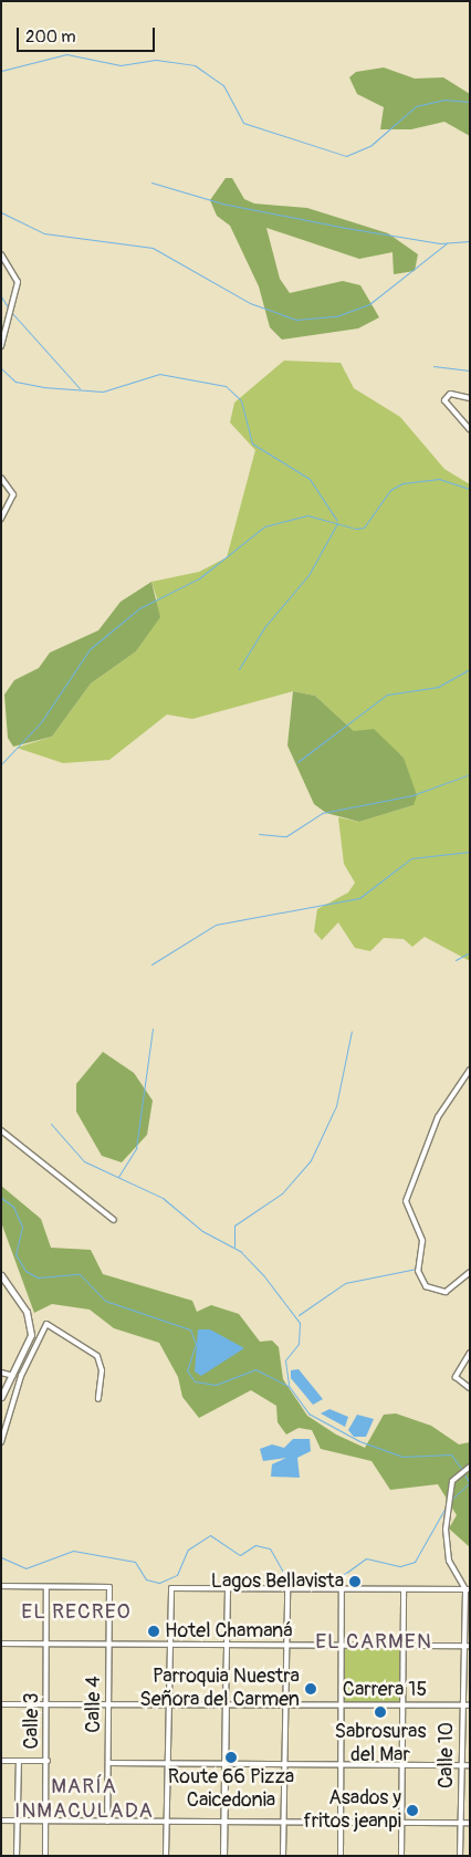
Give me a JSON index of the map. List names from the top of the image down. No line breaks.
{"streets":{"street":["Carrera 15","Calle 4","Calle 3","Calle 10"]},"crossings":[["Carrera 15","Calle 4"],["Carrera 15","Calle 3"],["Carrera 15","Calle 10"],["Calle 4","Calle 3"]],"districts":["EL RECREO","EL CARMEN","MARÍA INMACULADA"],"places":["Lagos Bellavista","Hotel Chamaná","Parroquia Nuestra Señora del Carmen","Sabrosuras del Mar","Route 66 Pizza Caicedonia","Asados y fritos jeanpi"],"scale_bar":"200 m"}
